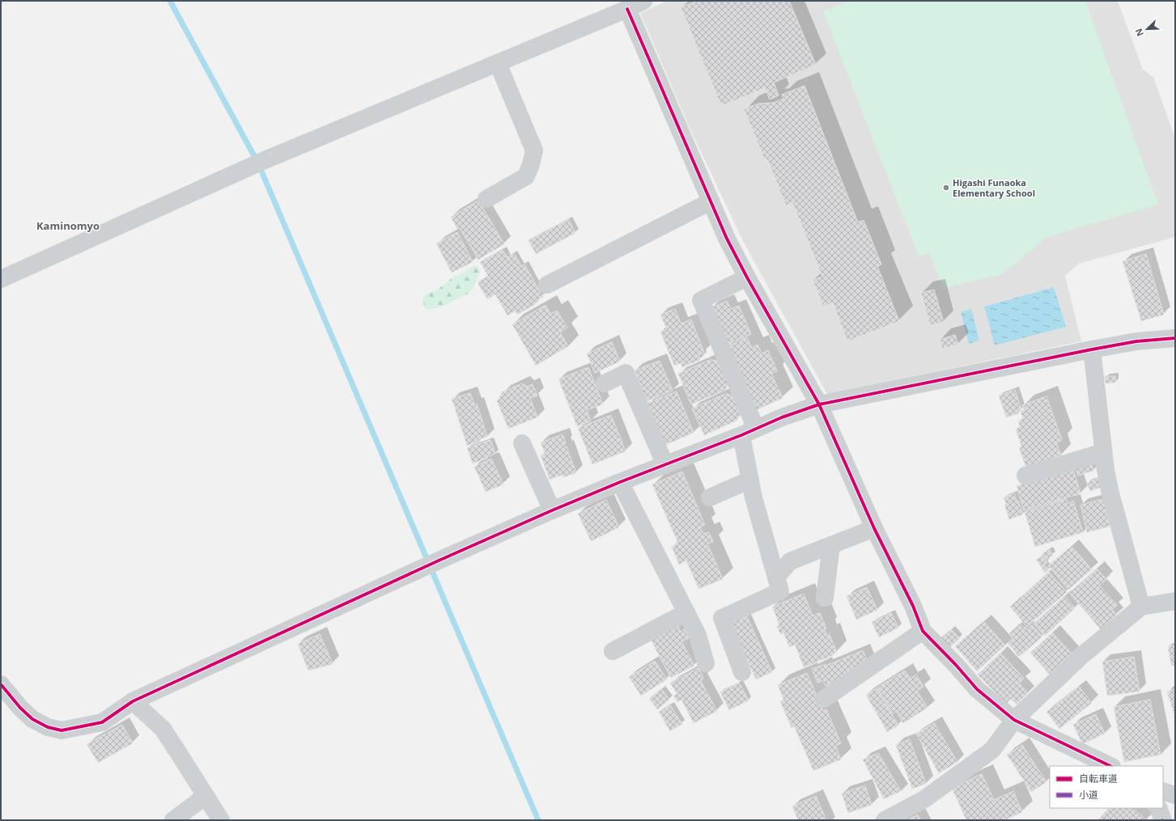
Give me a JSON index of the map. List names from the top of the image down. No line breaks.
{"districts":["Kaminomyo"],"places":["Higashi Funaoka Elementary School"],"legend":["自転車道","小道"],"north":"bottom left"}
